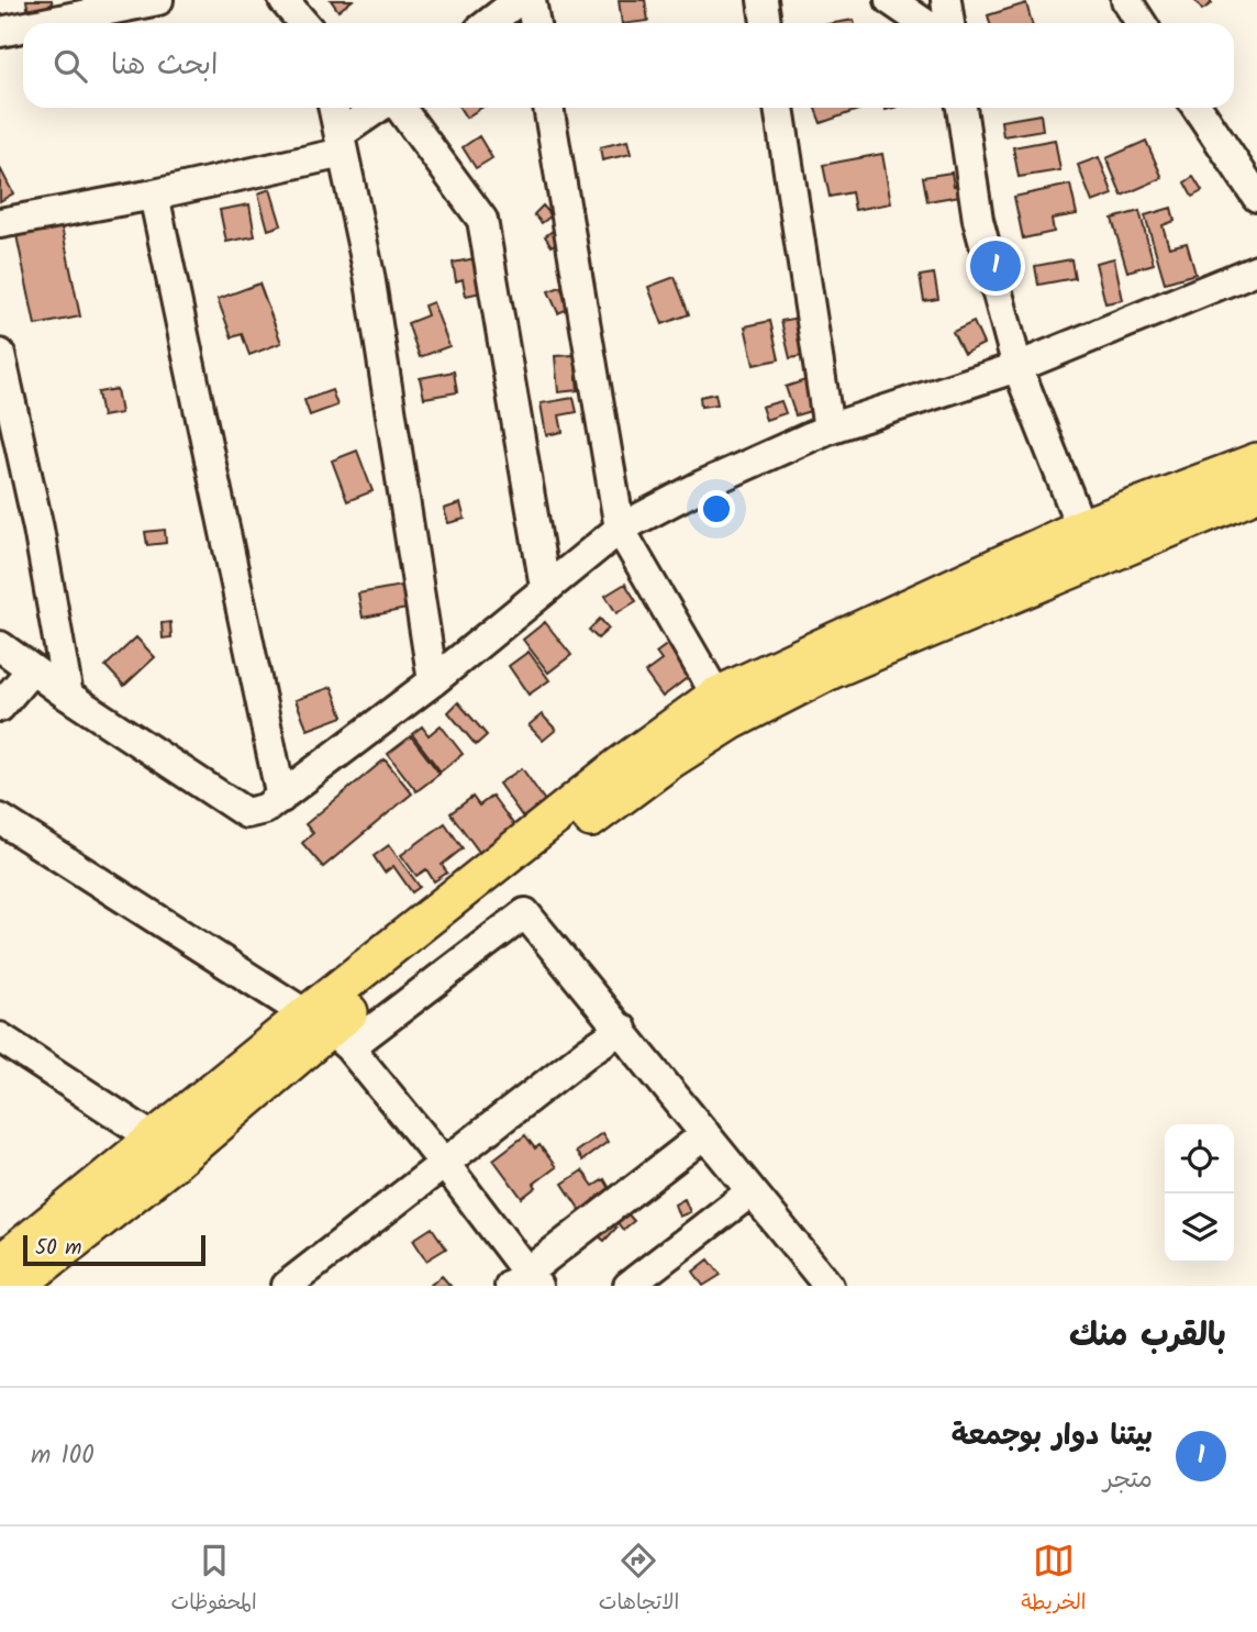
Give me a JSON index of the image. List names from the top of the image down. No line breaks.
{"scale_bar":"50 m","page":{"search":"ابحث هنا","pins":"1","scale":"50 m","heading":"بالقرب منك","list":[{"mark":"1","name":"بيتنا دوار بوجمعة","note":"متجر","value":"100 m"}],"nav":["الخريطة","الاتجاهات","المحفوظات"]}}
